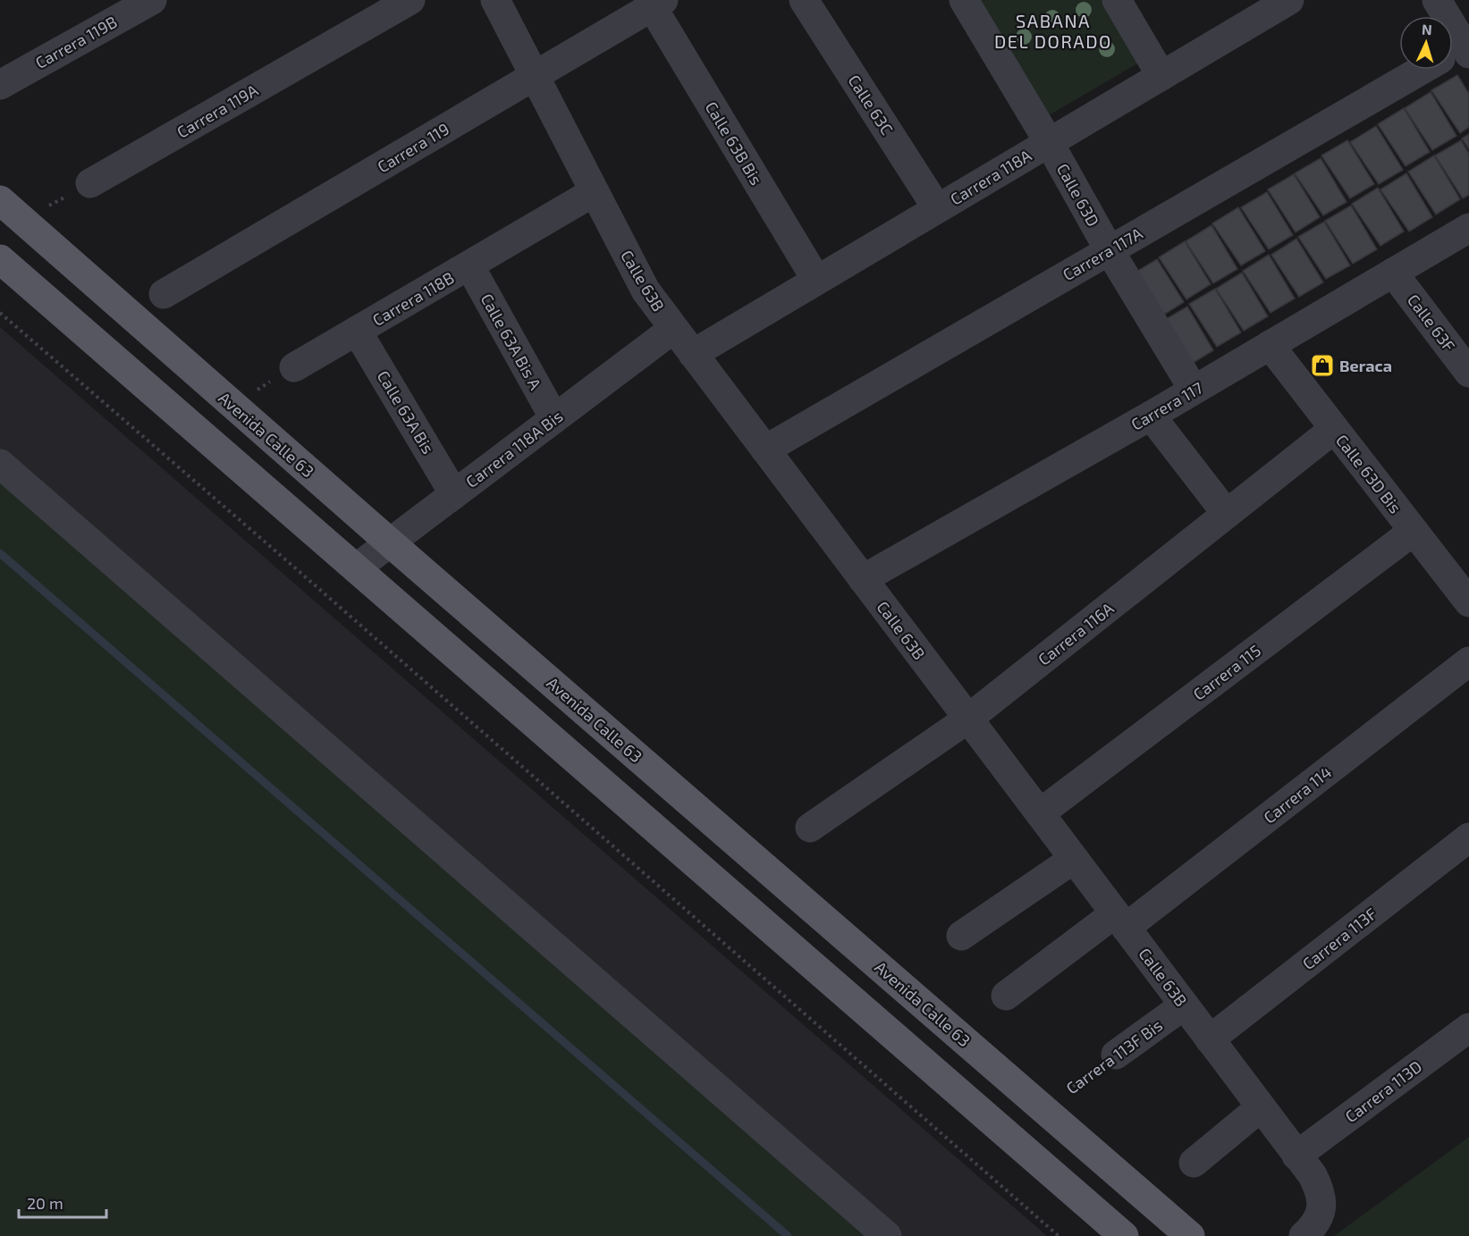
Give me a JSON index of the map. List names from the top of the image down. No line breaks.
{"streets":{"main road":["Avenida Calle 63"],"street":["Carrera 119B","Calle 63C","Carrera 119A","Calle 63B Bis","Carrera 119","Carrera 118A","Calle 63D","Carrera 117A","Calle 63B","Carrera 118B","Calle 63F","Calle 63A Bis A","Carrera 117","Calle 63A Bis","Carrera 118A Bis","Calle 63D Bis","Carrera 116A","Carrera 115","Carrera 114","Carrera 113F","Carrera 113F Bis","Carrera 113D"]},"crossings":[["Calle 63C","Carrera 118A"],["Calle 63B Bis","Carrera 119"],["Calle 63B Bis","Carrera 118A"],["Carrera 119","Calle 63B"],["Carrera 118A","Calle 63D"],["Carrera 118A","Calle 63B"],["Calle 63D","Carrera 117A"],["Calle 63D","Carrera 117"],["Carrera 117A","Calle 63B"],["Calle 63B","Carrera 118B"],["Calle 63B","Carrera 117"],["Calle 63B","Carrera 118A Bis"],["Calle 63B","Carrera 116A"],["Calle 63B","Carrera 115"],["Calle 63B","Carrera 114"],["Calle 63B","Carrera 113F"],["Calle 63B","Carrera 113F Bis"],["Calle 63B","Carrera 113D"],["Carrera 118B","Calle 63A Bis A"],["Carrera 118B","Calle 63A Bis"],["Calle 63F","Carrera 117"],["Calle 63A Bis A","Carrera 118A Bis"],["Carrera 117","Calle 63D Bis"],["Calle 63A Bis","Carrera 118A Bis"],["Avenida Calle 63","Carrera 118A Bis"],["Avenida Calle 63","Carrera 113F Bis"],["Calle 63D Bis","Carrera 116A"],["Calle 63D Bis","Carrera 115"]],"districts":["SABANA DEL DORADO"],"places":{"shop":["Beraca"]},"scale_bar":"20 m","north":"top"}
